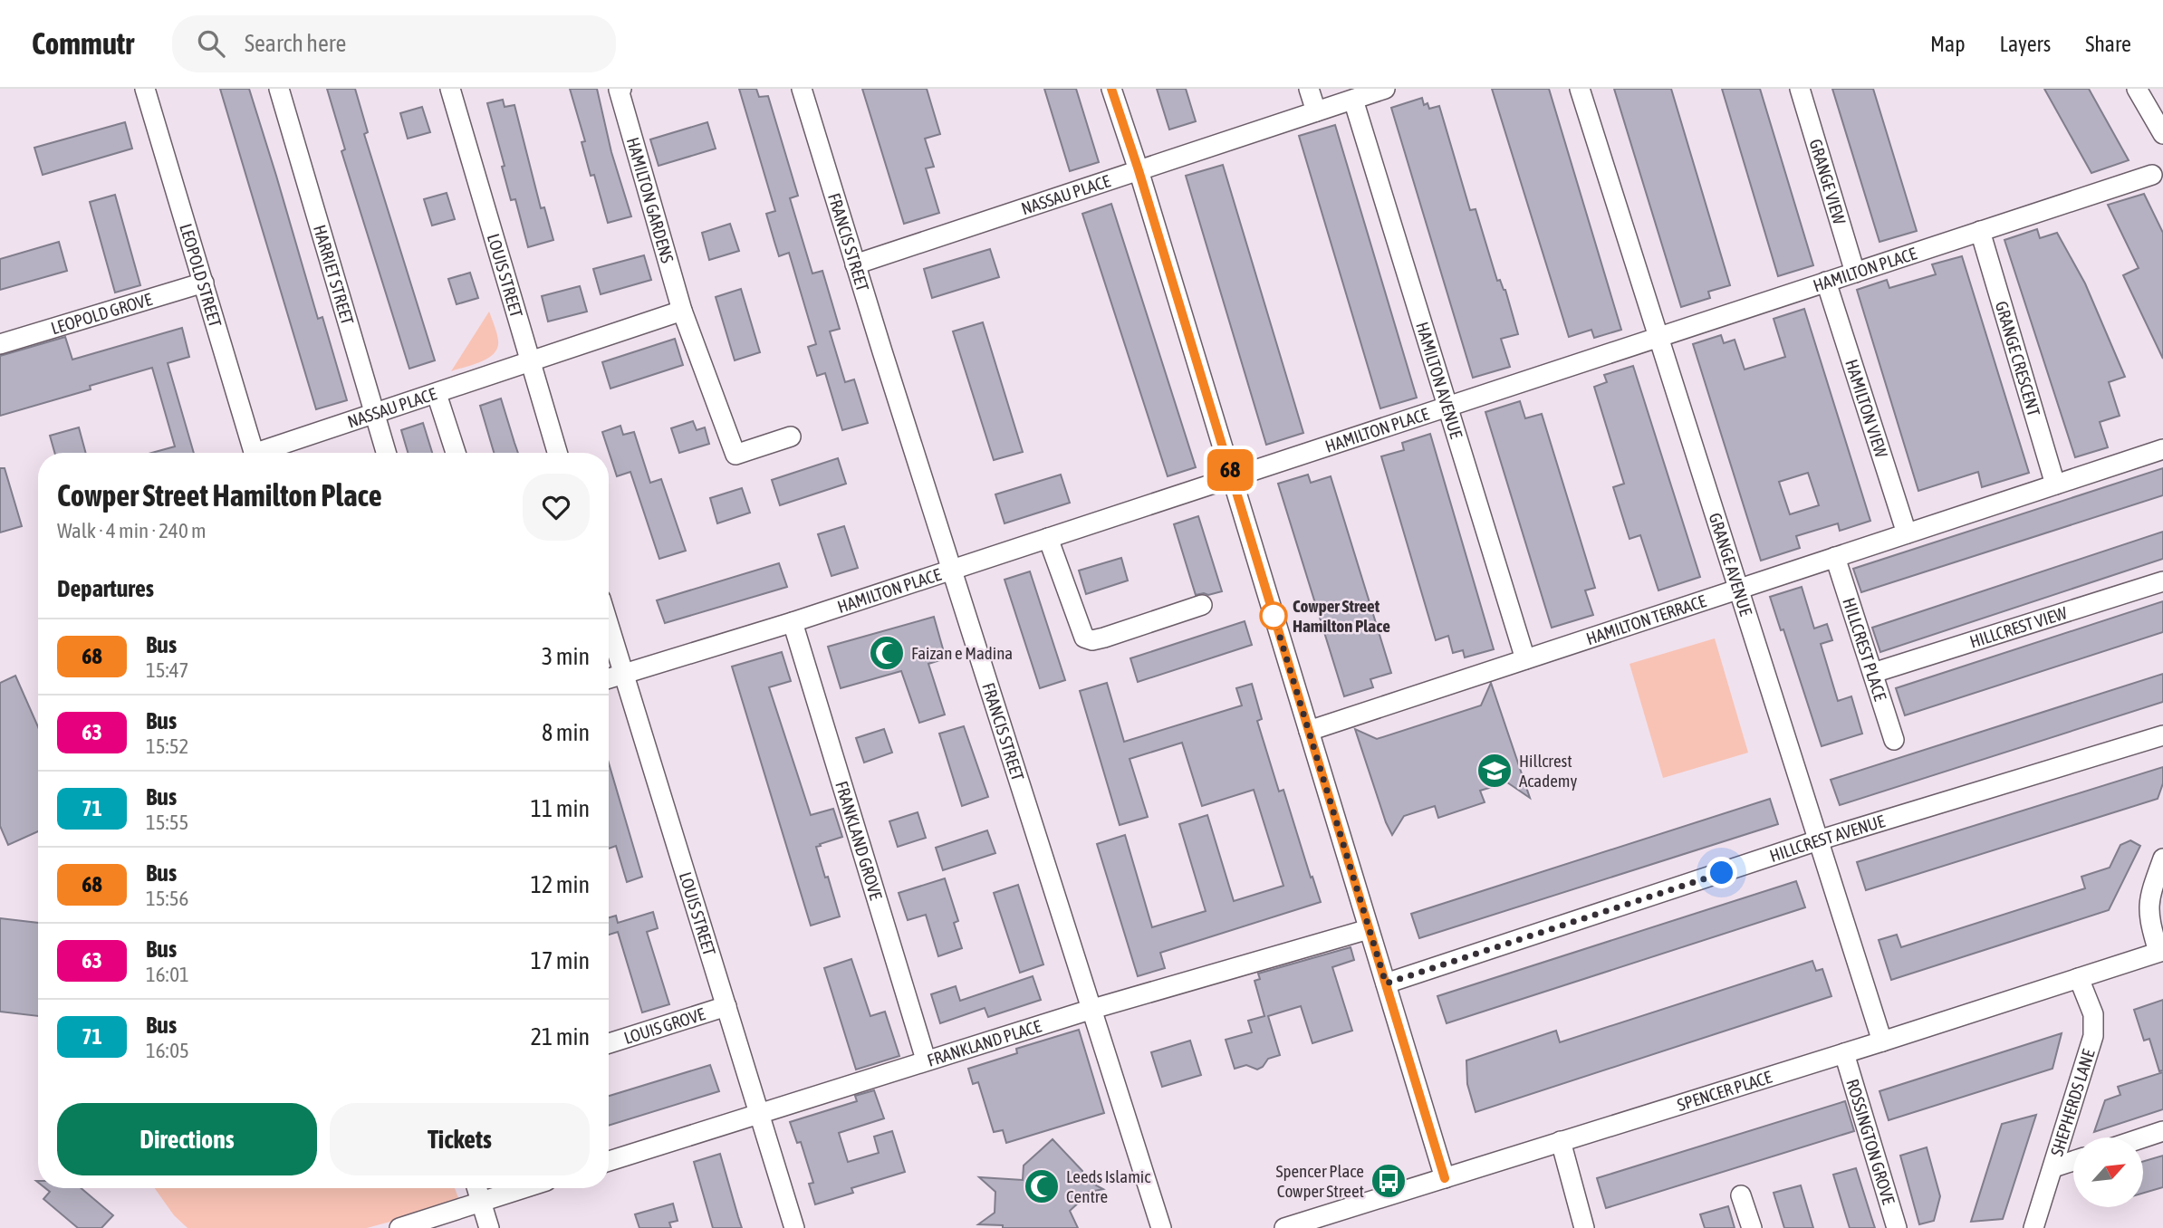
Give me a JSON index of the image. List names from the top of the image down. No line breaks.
{"streets":{"street":["GRANGE VIEW","NASSAU PLACE","HAMILTON GARDENS","FRANCIS STREET","HAMILTON PLACE","LEOPOLD STREET","HARRIET STREET","LOUIS STREET","LEOPOLD GROVE","GRANGE CRESCENT","HAMILTON AVENUE","HAMILTON VIEW","GRANGE AVENUE","HAMILTON TERRACE","HILLCREST VIEW","HILLCREST PLACE","HILLCREST AVENUE","FRANKLAND GROVE","LOUIS GROVE","FRANKLAND PLACE","SPENCER PLACE","SHEPHERDS LANE","ROSSINGTON GROVE"]},"crossings":[["GRANGE VIEW","HAMILTON PLACE"],["NASSAU PLACE","FRANCIS STREET"],["NASSAU PLACE","HARRIET STREET"],["NASSAU PLACE","LOUIS STREET"],["NASSAU PLACE","HAMILTON AVENUE"],["FRANCIS STREET","HAMILTON PLACE"],["FRANCIS STREET","FRANKLAND PLACE"],["HAMILTON PLACE","LOUIS STREET"],["HAMILTON PLACE","GRANGE CRESCENT"],["HAMILTON PLACE","HAMILTON AVENUE"],["HAMILTON PLACE","HAMILTON VIEW"],["HAMILTON PLACE","GRANGE AVENUE"],["HAMILTON PLACE","FRANKLAND GROVE"],["LEOPOLD STREET","LEOPOLD GROVE"],["LOUIS STREET","LOUIS GROVE"],["LOUIS STREET","FRANKLAND PLACE"],["GRANGE CRESCENT","HAMILTON TERRACE"],["HAMILTON AVENUE","HAMILTON TERRACE"],["HAMILTON VIEW","HAMILTON TERRACE"],["GRANGE AVENUE","HAMILTON TERRACE"],["GRANGE AVENUE","HILLCREST AVENUE"],["GRANGE AVENUE","SPENCER PLACE"],["HAMILTON TERRACE","HILLCREST PLACE"],["HILLCREST VIEW","HILLCREST PLACE"],["FRANKLAND GROVE","FRANKLAND PLACE"],["SPENCER PLACE","SHEPHERDS LANE"],["SPENCER PLACE","ROSSINGTON GROVE"]],"places":{"other":["Cowper Street Hamilton Place"],"mosque":["Faizan e Madina","Leeds Islamic Centre"],"school or university":["Hillcrest Academy"],"bus stop":["Spencer Place Cowper Street"]},"lines":["bus line 68"],"north":"top right","page":{"header":"Commutr","search":"Search here","nav":["Map","Layers","Share"],"on_map":"68","heading":[["Cowper Street Hamilton Place","Walk · 4 min · 240 m"],"Departures"],"list":[{"mark":"68","name":"Bus","note":"15:47","value":"3 min"},{"mark":"63","name":"Bus","note":"15:52","value":"8 min"},{"mark":"71","name":"Bus","note":"15:55","value":"11 min"},{"mark":"68","name":"Bus","note":"15:56","value":"12 min"},{"mark":"63","name":"Bus","note":"16:01","value":"17 min"},{"mark":"71","name":"Bus","note":"16:05","value":"21 min"}],"buttons":["Directions","Tickets"]}}
